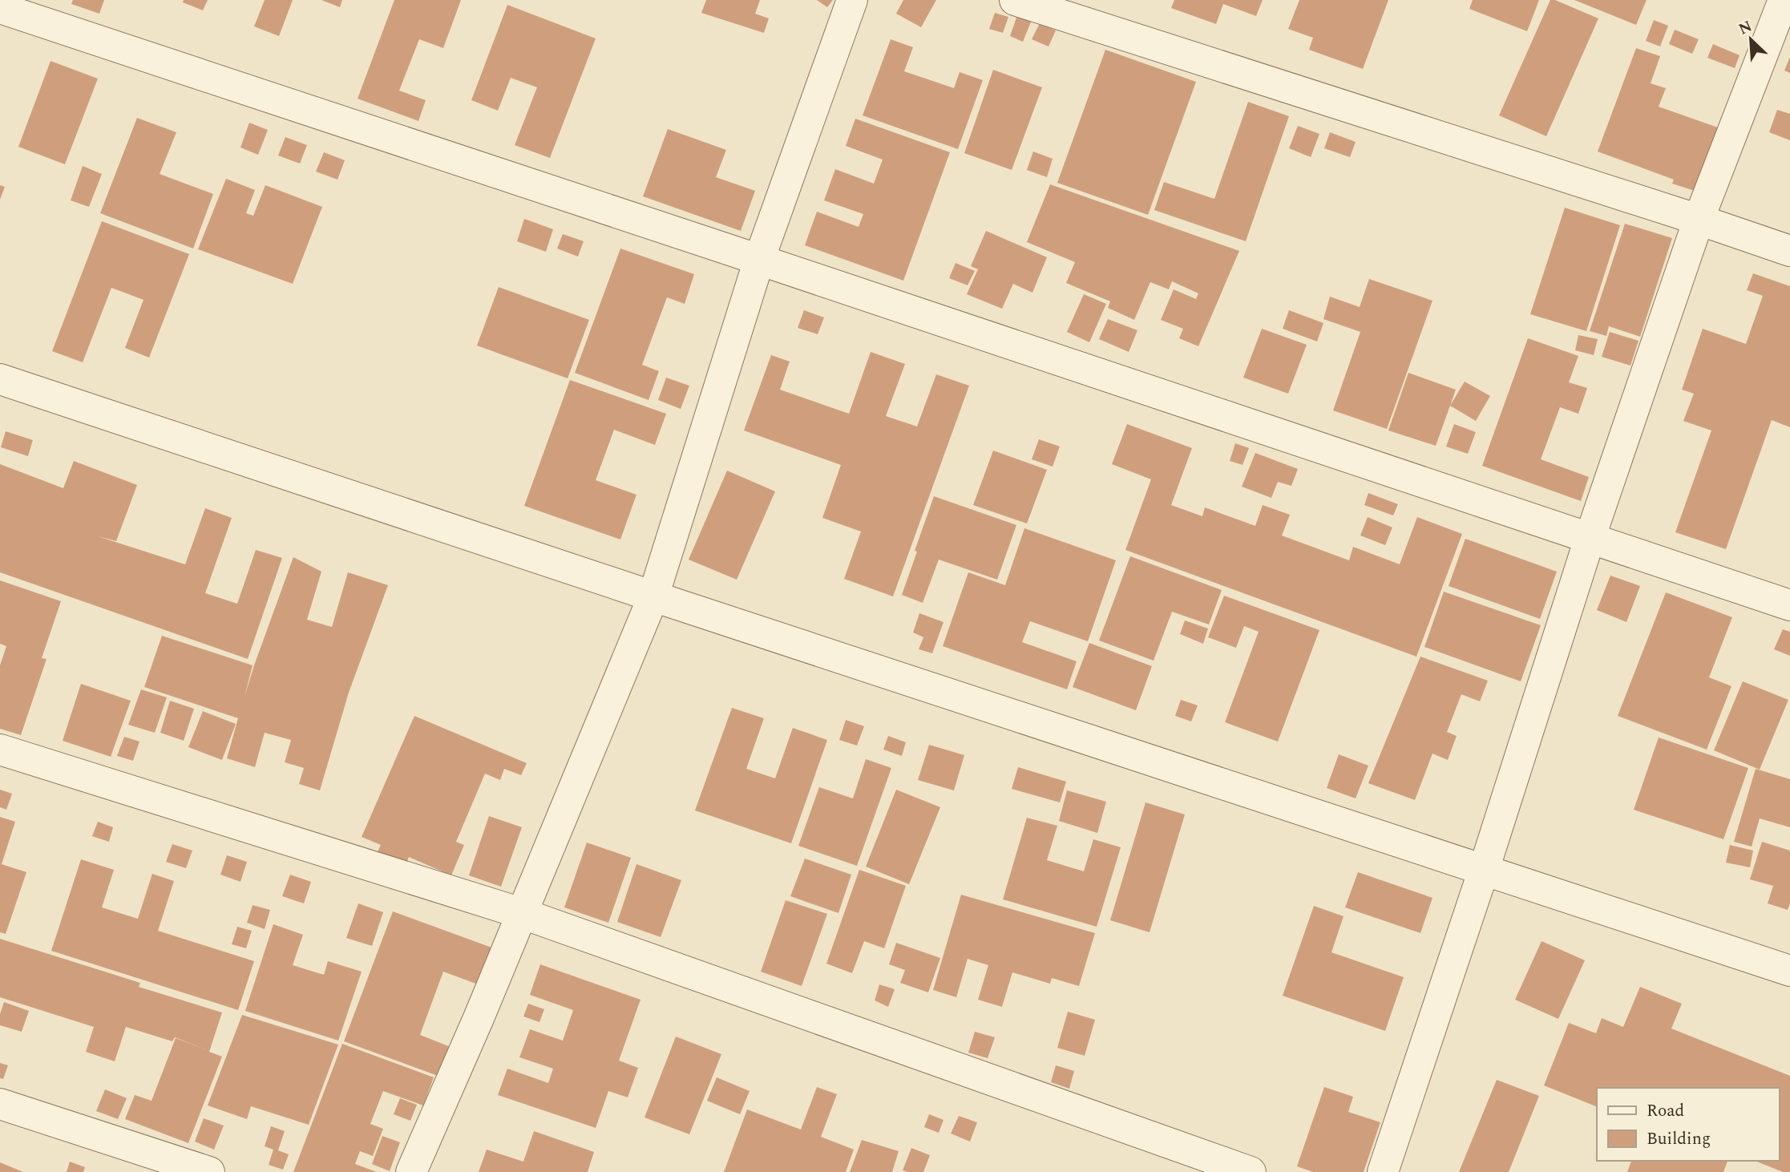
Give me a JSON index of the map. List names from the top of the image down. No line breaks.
{"legend":["Road","Building"],"north":"top left"}
